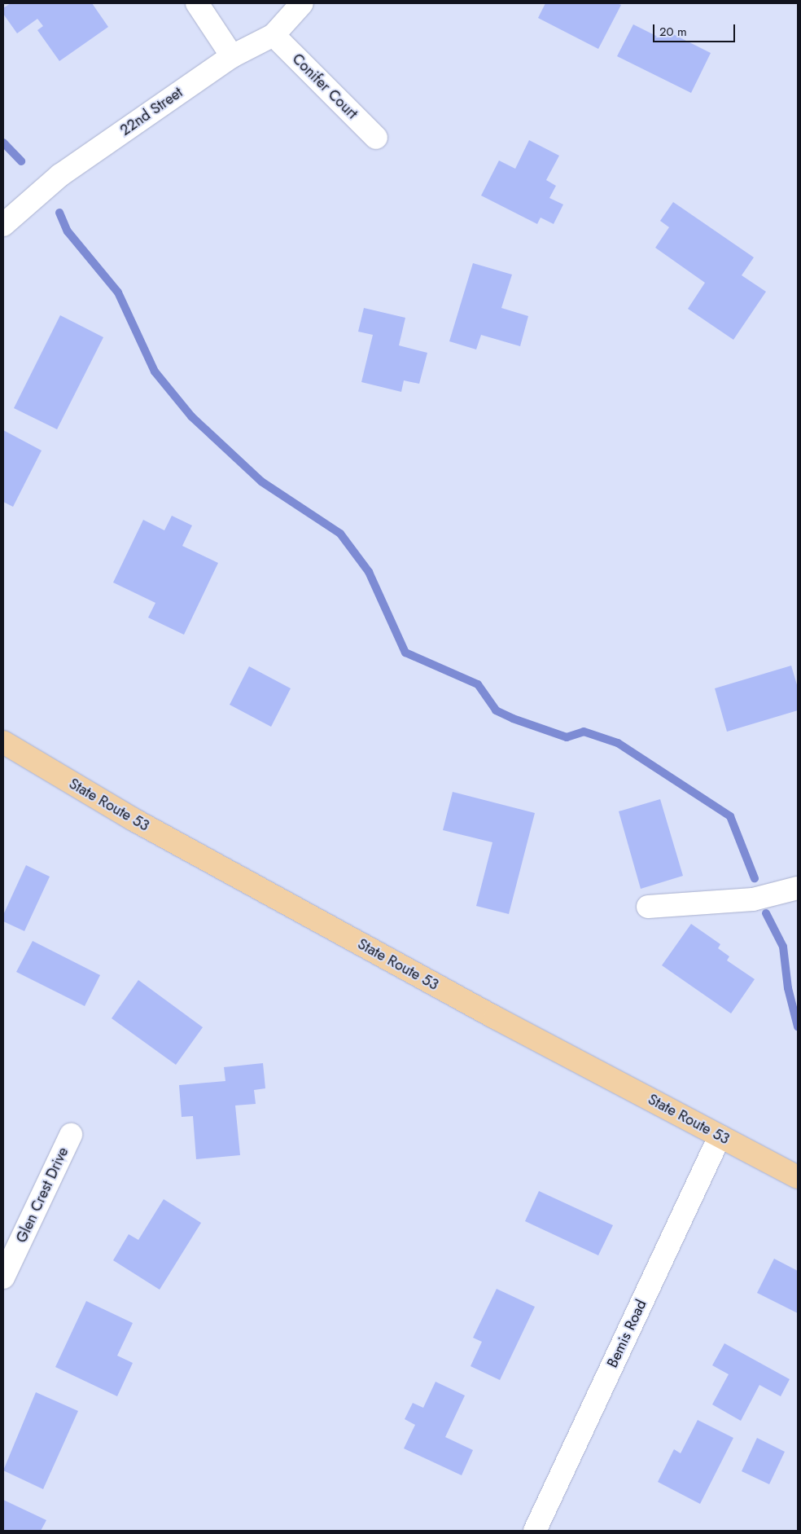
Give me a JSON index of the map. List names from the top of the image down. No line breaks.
{"streets":{"main road":["State Route 53"],"street":["Conifer Court","22nd Street","Glen Crest Drive","Bemis Road"]},"crossings":[["Conifer Court","22nd Street"],["State Route 53","Bemis Road"]],"scale_bar":"20 m"}
